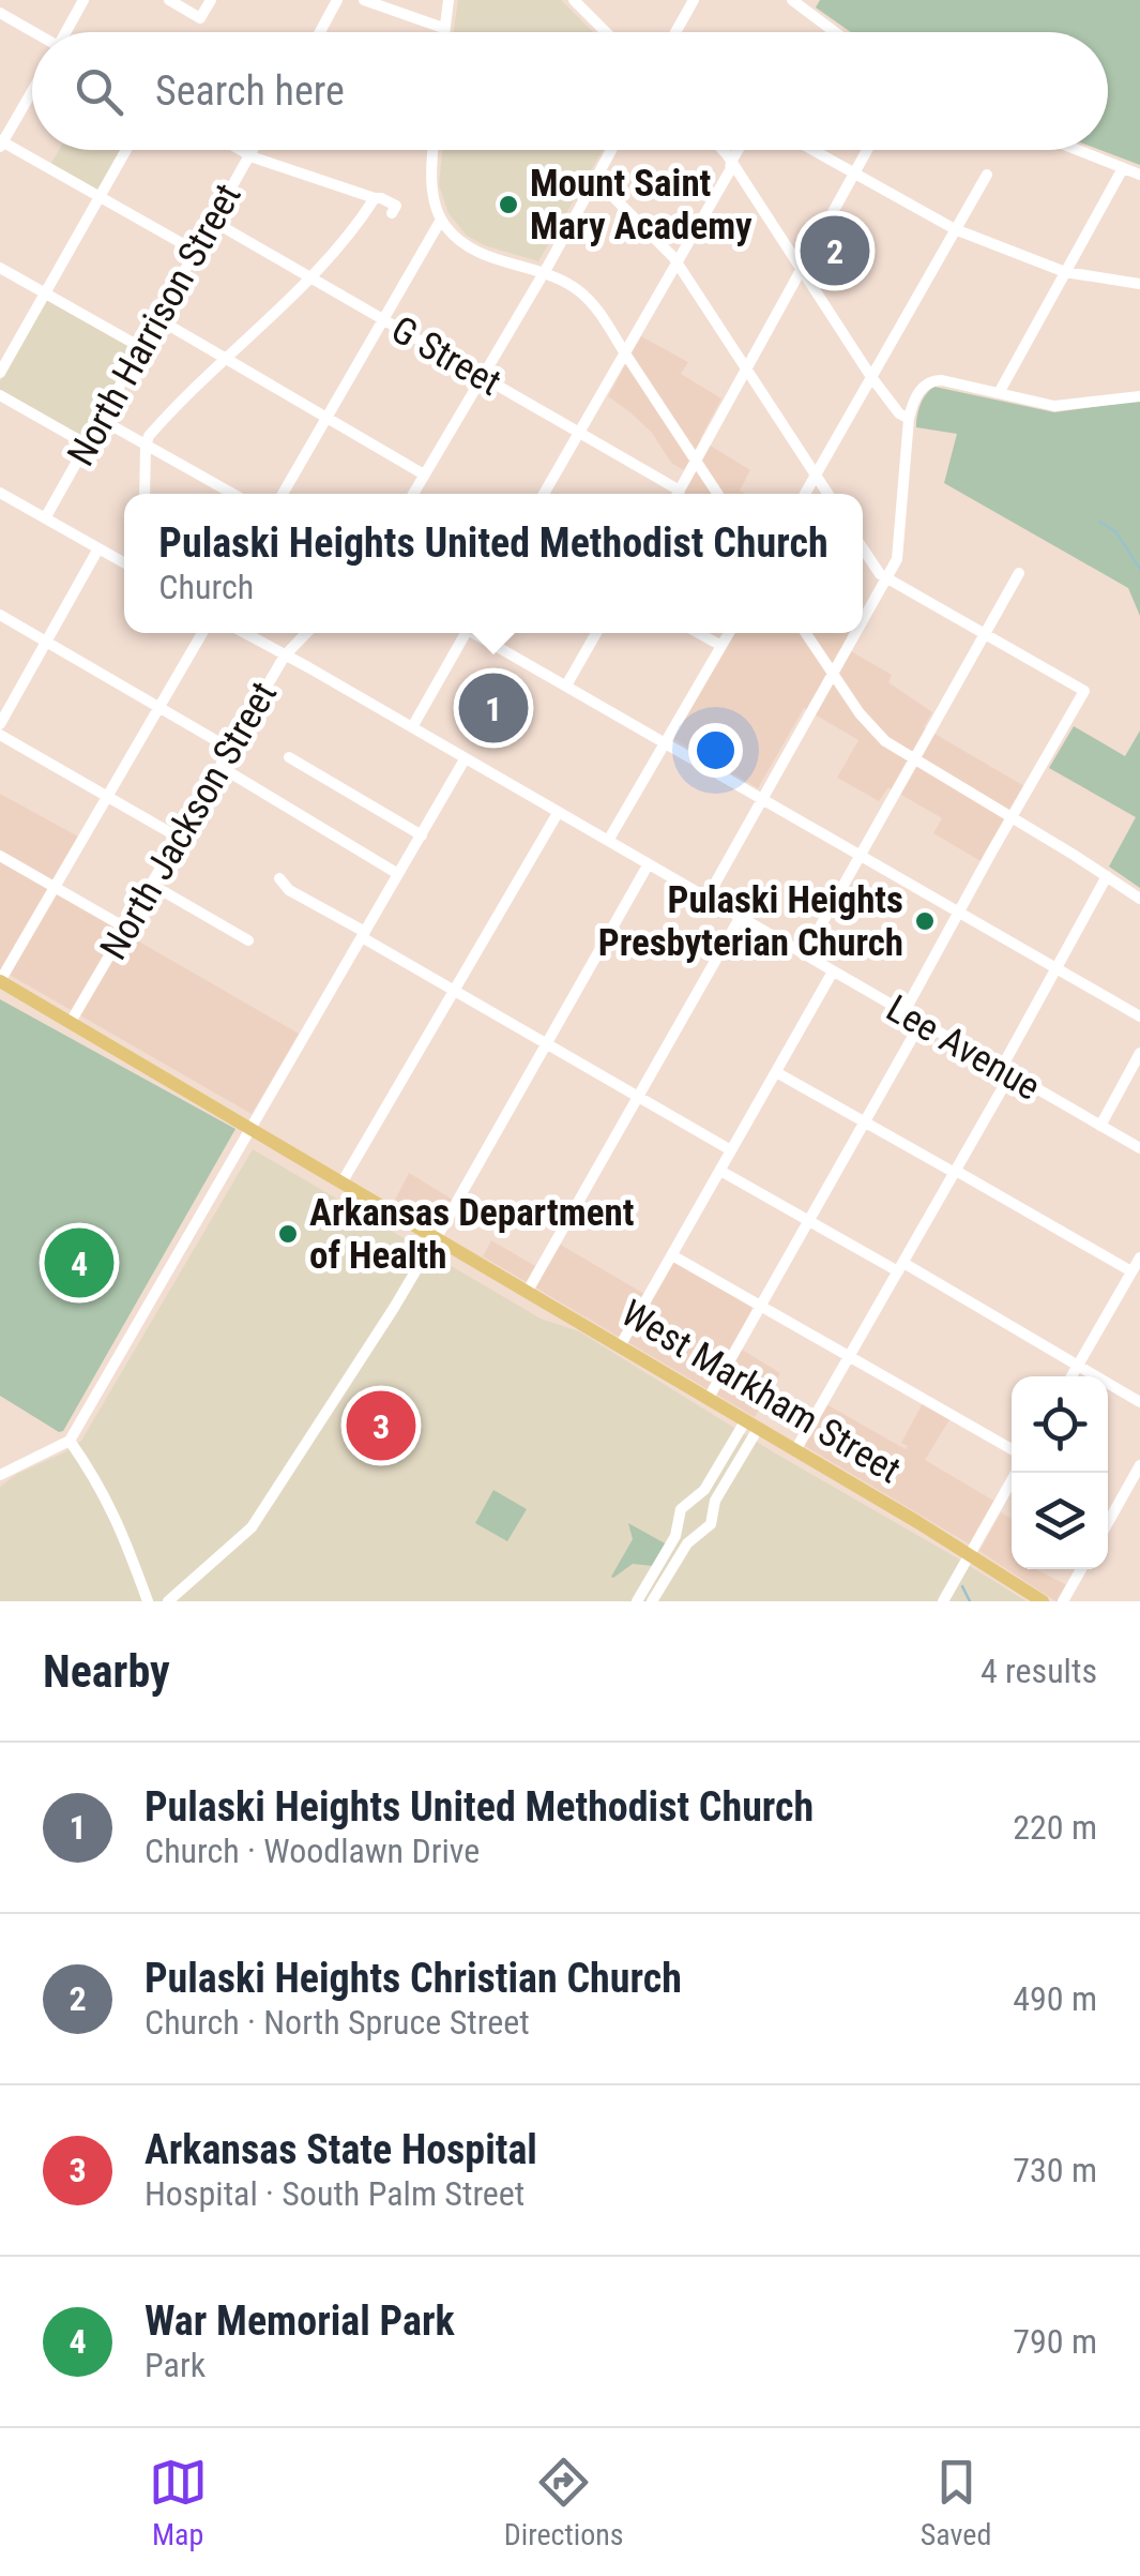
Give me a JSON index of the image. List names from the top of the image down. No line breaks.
{"streets":{"main road":["West Markham Street"],"street":["North Harrison Street","G Street","North Jackson Street","Lee Avenue"]},"crossings":[["North Harrison Street","G Street"],["North Jackson Street","Lee Avenue"],["North Jackson Street","West Markham Street"]],"places":["Mount Saint Mary Academy","Pulaski Heights Presbyterian Church","Arkansas Department of Health"],"page":{"search":"Search here","pins":["2","1","4","3"],"popup":["Pulaski Heights United Methodist Church","Church"],"heading":["Nearby","4 results"],"list":[{"mark":"1","name":"Pulaski Heights United Methodist Church","note":"Church · Woodlawn Drive","value":"220 m"},{"mark":"2","name":"Pulaski Heights Christian Church","note":"Church · North Spruce Street","value":"490 m"},{"mark":"3","name":"Arkansas State Hospital","note":"Hospital · South Palm Street","value":"730 m"},{"mark":"4","name":"War Memorial Park","note":"Park","value":"790 m"}],"nav":["Map","Directions","Saved"]}}
